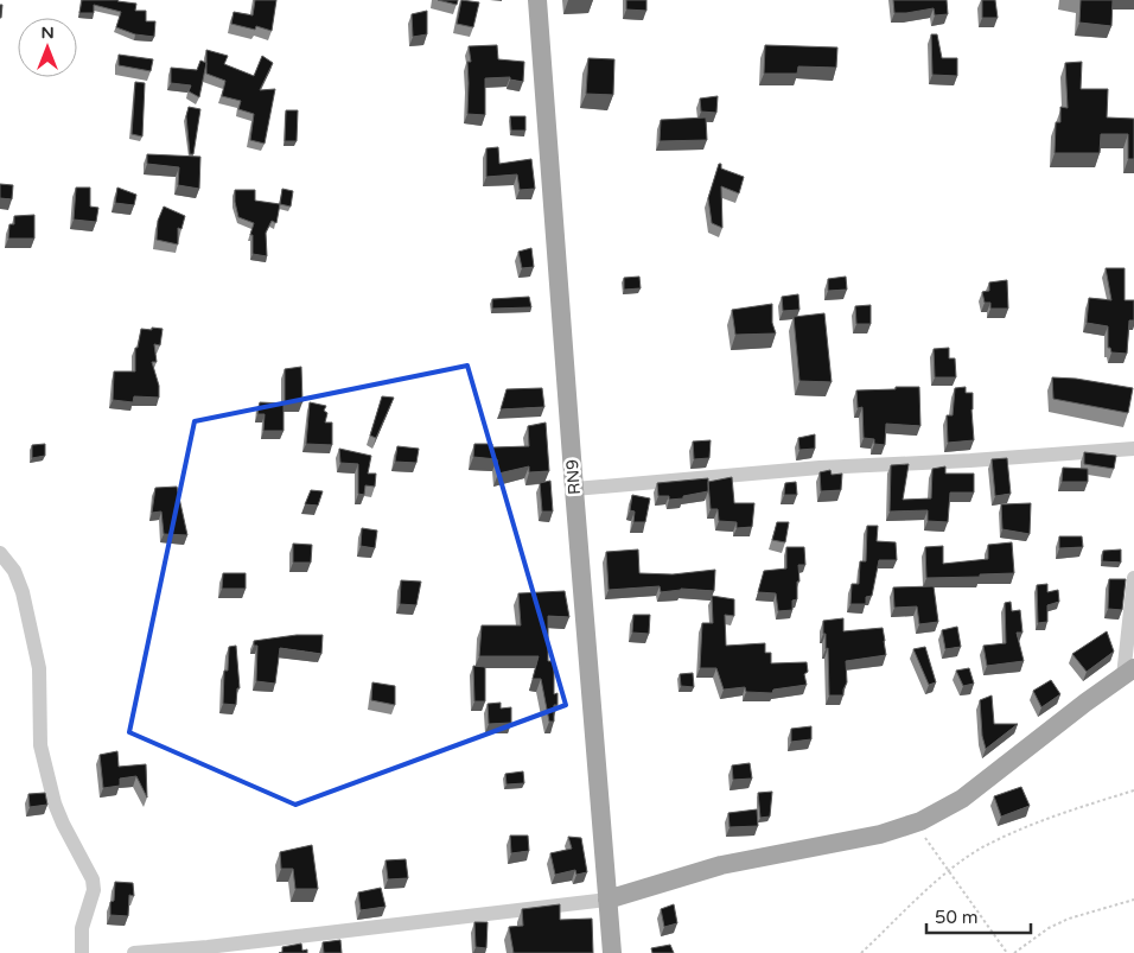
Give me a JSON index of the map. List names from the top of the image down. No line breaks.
{"streets":{"main road":["RN9"]},"scale_bar":"50 m","north":"top"}
